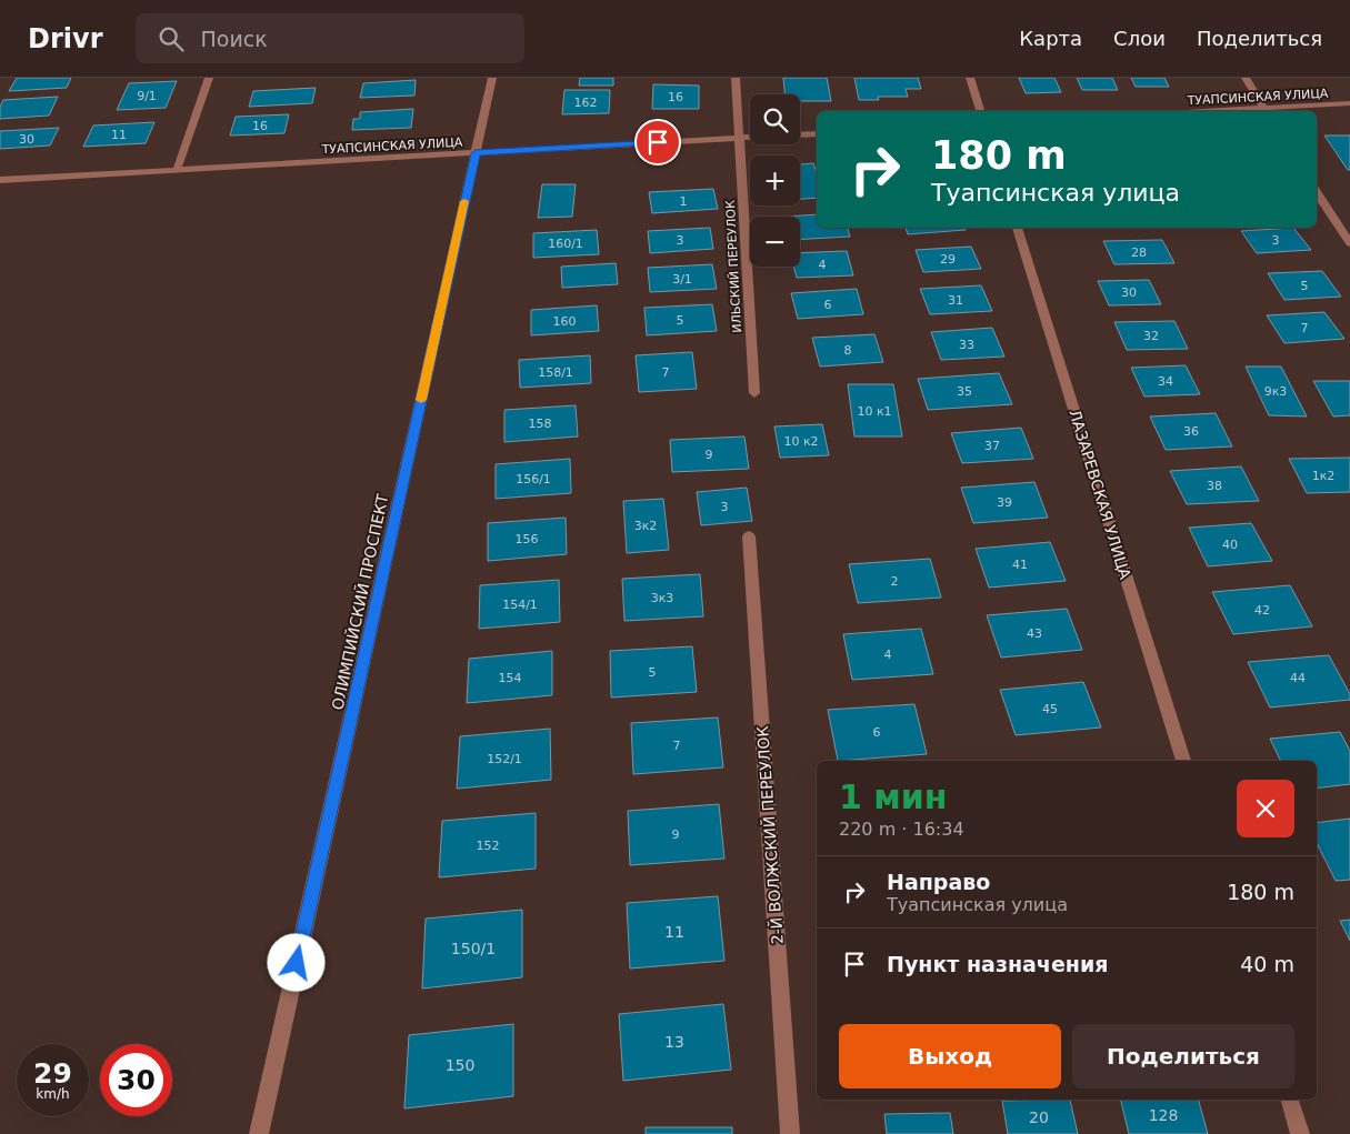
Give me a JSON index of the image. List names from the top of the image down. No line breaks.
{"streets":{"street":["ТУАПСИНСКАЯ УЛИЦА","ИЛЬСКИЙ ПЕРЕУЛОК","ЛАЗАРЕВСКАЯ УЛИЦА","ОЛИМПИЙСКИЙ ПРОСПЕКТ","2-Й ВОЛЖСКИЙ ПЕРЕУЛОК"]},"crossings":[["ТУАПСИНСКАЯ УЛИЦА","ИЛЬСКИЙ ПЕРЕУЛОК"],["ТУАПСИНСКАЯ УЛИЦА","ОЛИМПИЙСКИЙ ПРОСПЕКТ"]],"house_numbers":["9/1","16","162","16","11","30","1","3","3","160/1","28","29","4","3/1","5","30","31","6","5","160","7","32","33","8","158/1","7","34","35","9к3","10 к1","158","36","10 к2","37","9","1к2","156/1","38","39","3","3к2","156","40","41","2","3к3","154/1","42","43","4","5","154","44","45","6","7","152/1","9","152","11","150/1","13","150","128","20"],"page":{"header":"Drivr","search":"Поиск","nav":["Карта","Слои","Поделиться"],"map_buttons":["+","−"],"turn":["180 m","Туапсинская улица"],"heading":["1 мин","220 m · 16:34"],"list":[{"name":"Направо","note":"Туапсинская улица","value":"180 m"},{"name":"Пункт назначения","value":"40 m"}],"buttons":["Выход","Поделиться"],"speed":"29 km/h","limit":"30"}}
